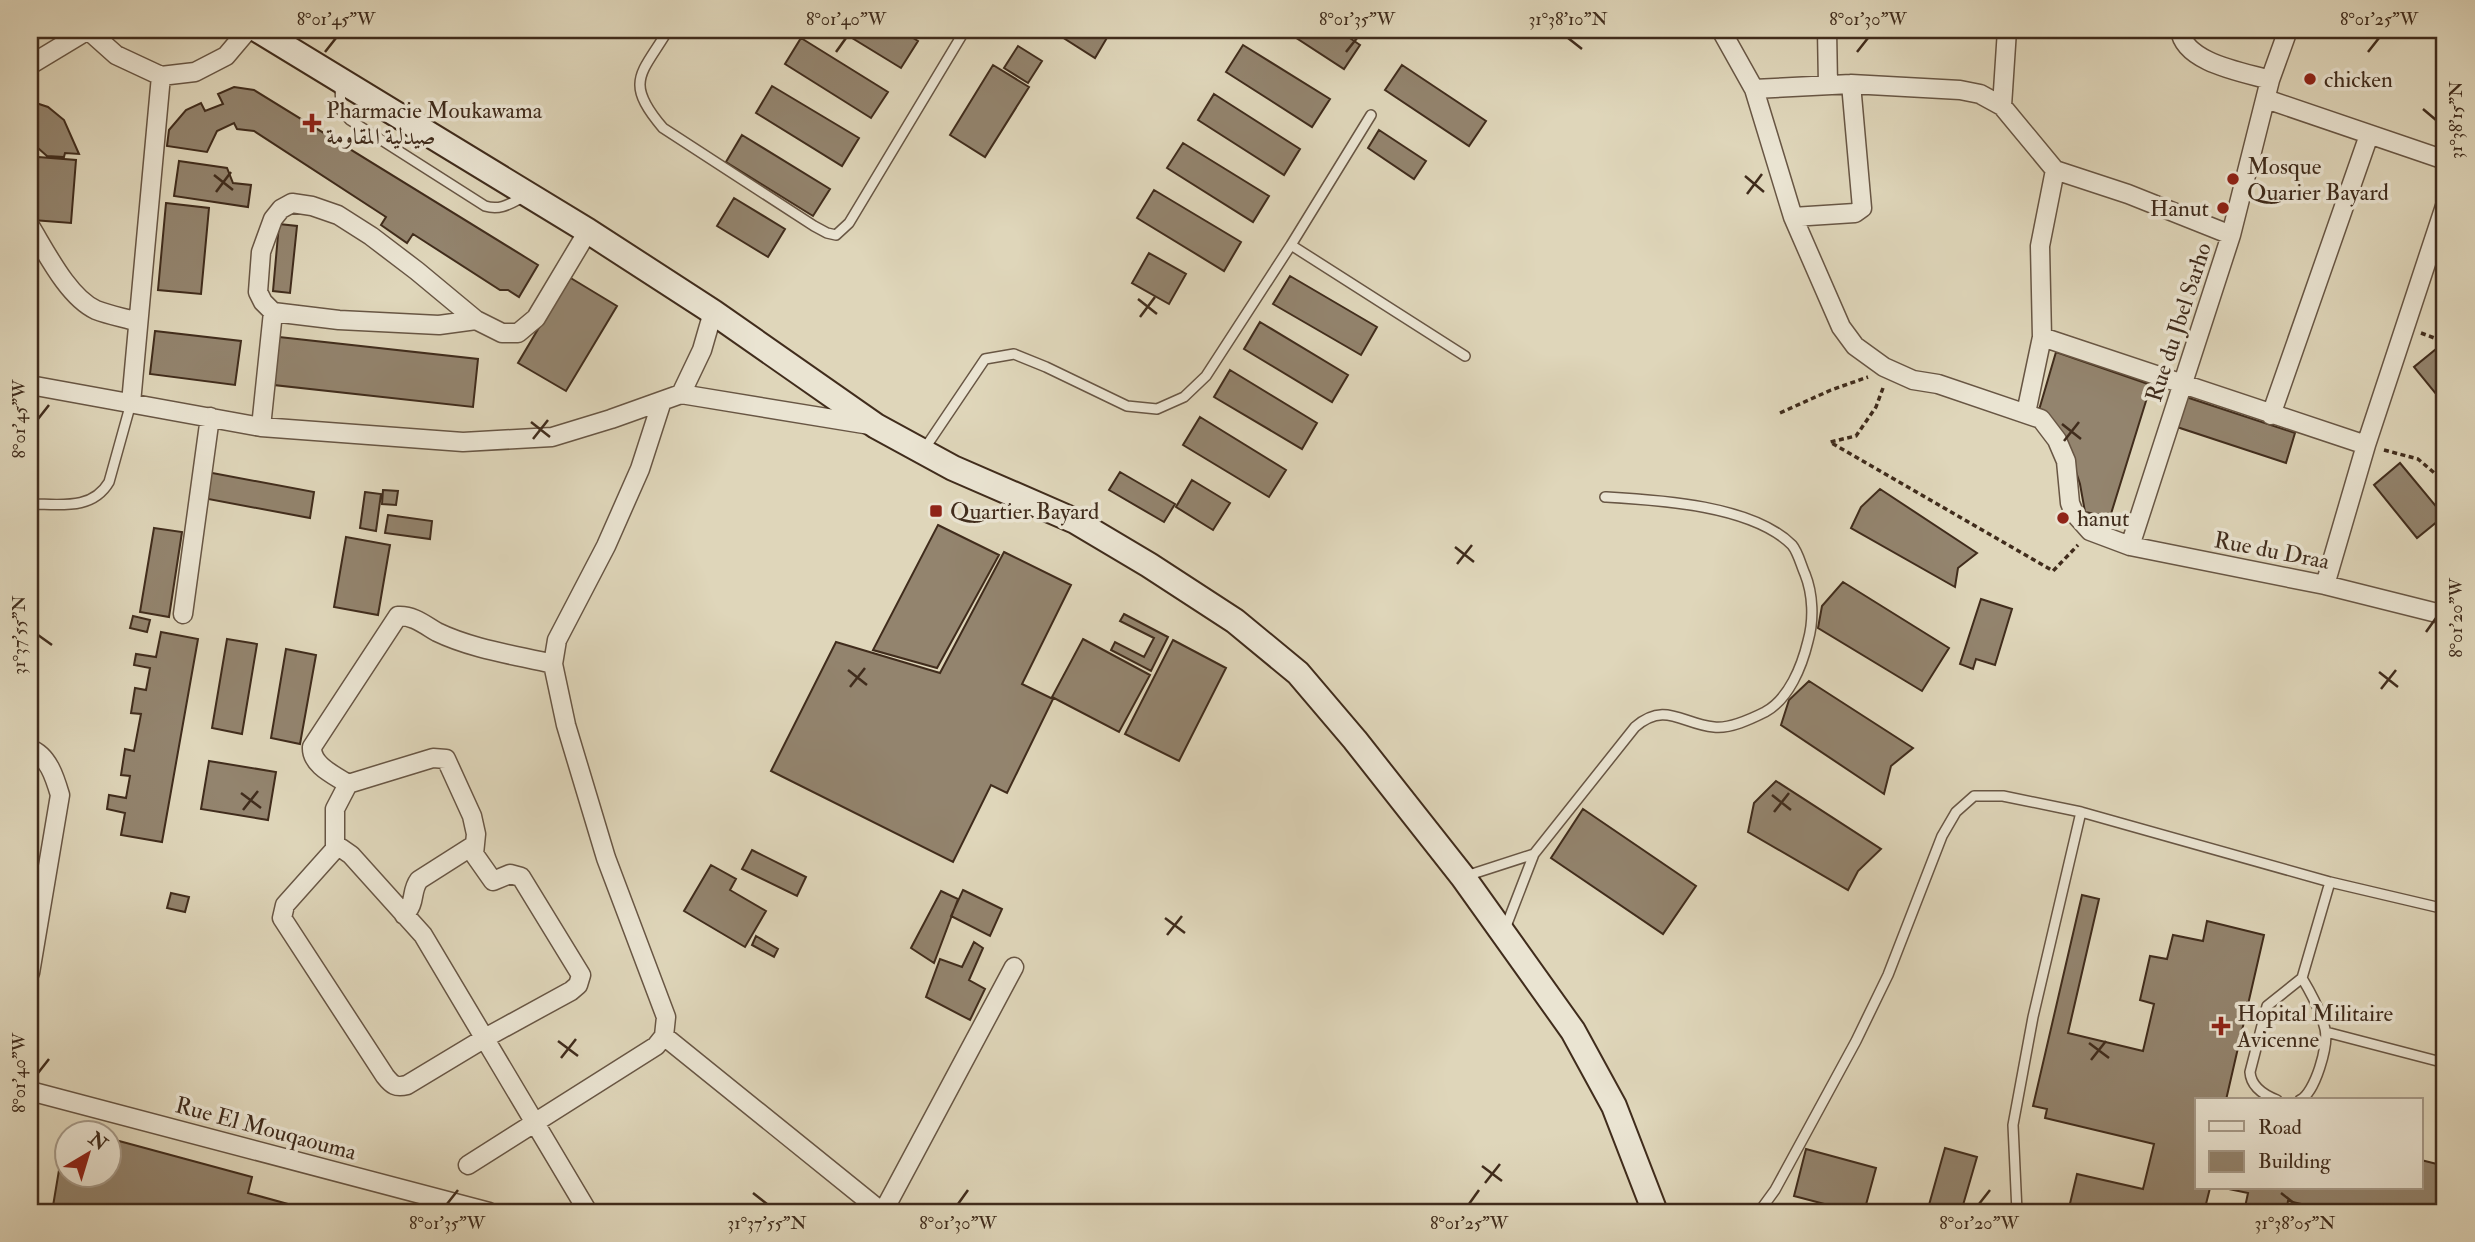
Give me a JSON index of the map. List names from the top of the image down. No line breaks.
{"streets":{"street":["Rue du Jbel Sarho","Rue du Draa","Rue El Mouqaouma"]},"crossings":[["Rue du Jbel Sarho","Rue du Draa"]],"places":{"other":["chicken","Mosque Quarier Bayard","Hanut","hanut"],"health":["Pharmacie Moukawama صيدلية المقاومة","Hopital Militaire Avicenne"],"transit":["Quartier Bayard"]},"legend":["Road","Building"],"north":"top right","coordinates":["8°01'45\"W","8°01'40\"W","8°01'35\"W","31°38'10\"N","8°01'30\"W","8°01'25\"W","31°38'15\"N","8°01'20\"W","31°37'55\"N","31°38'05\"N"]}
